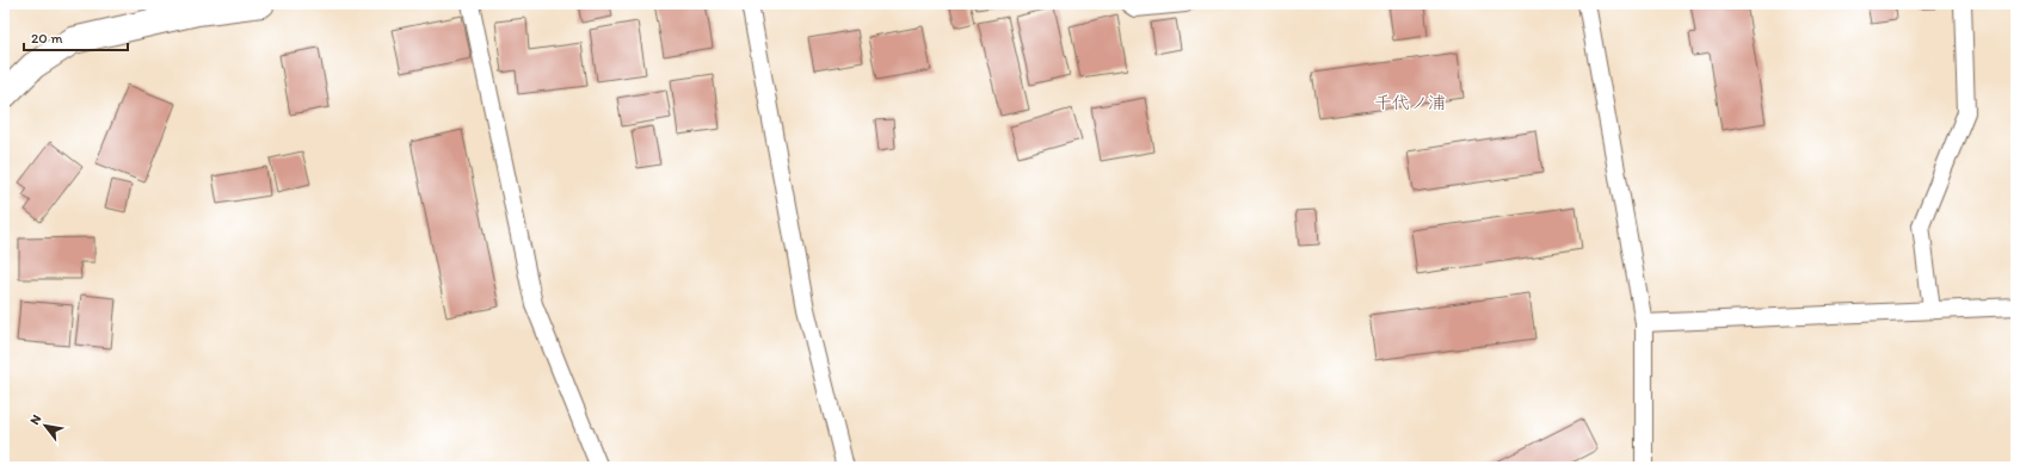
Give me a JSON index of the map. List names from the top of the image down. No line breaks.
{"districts":["千代ノ浦"],"scale_bar":"20 m","north":"top left"}
